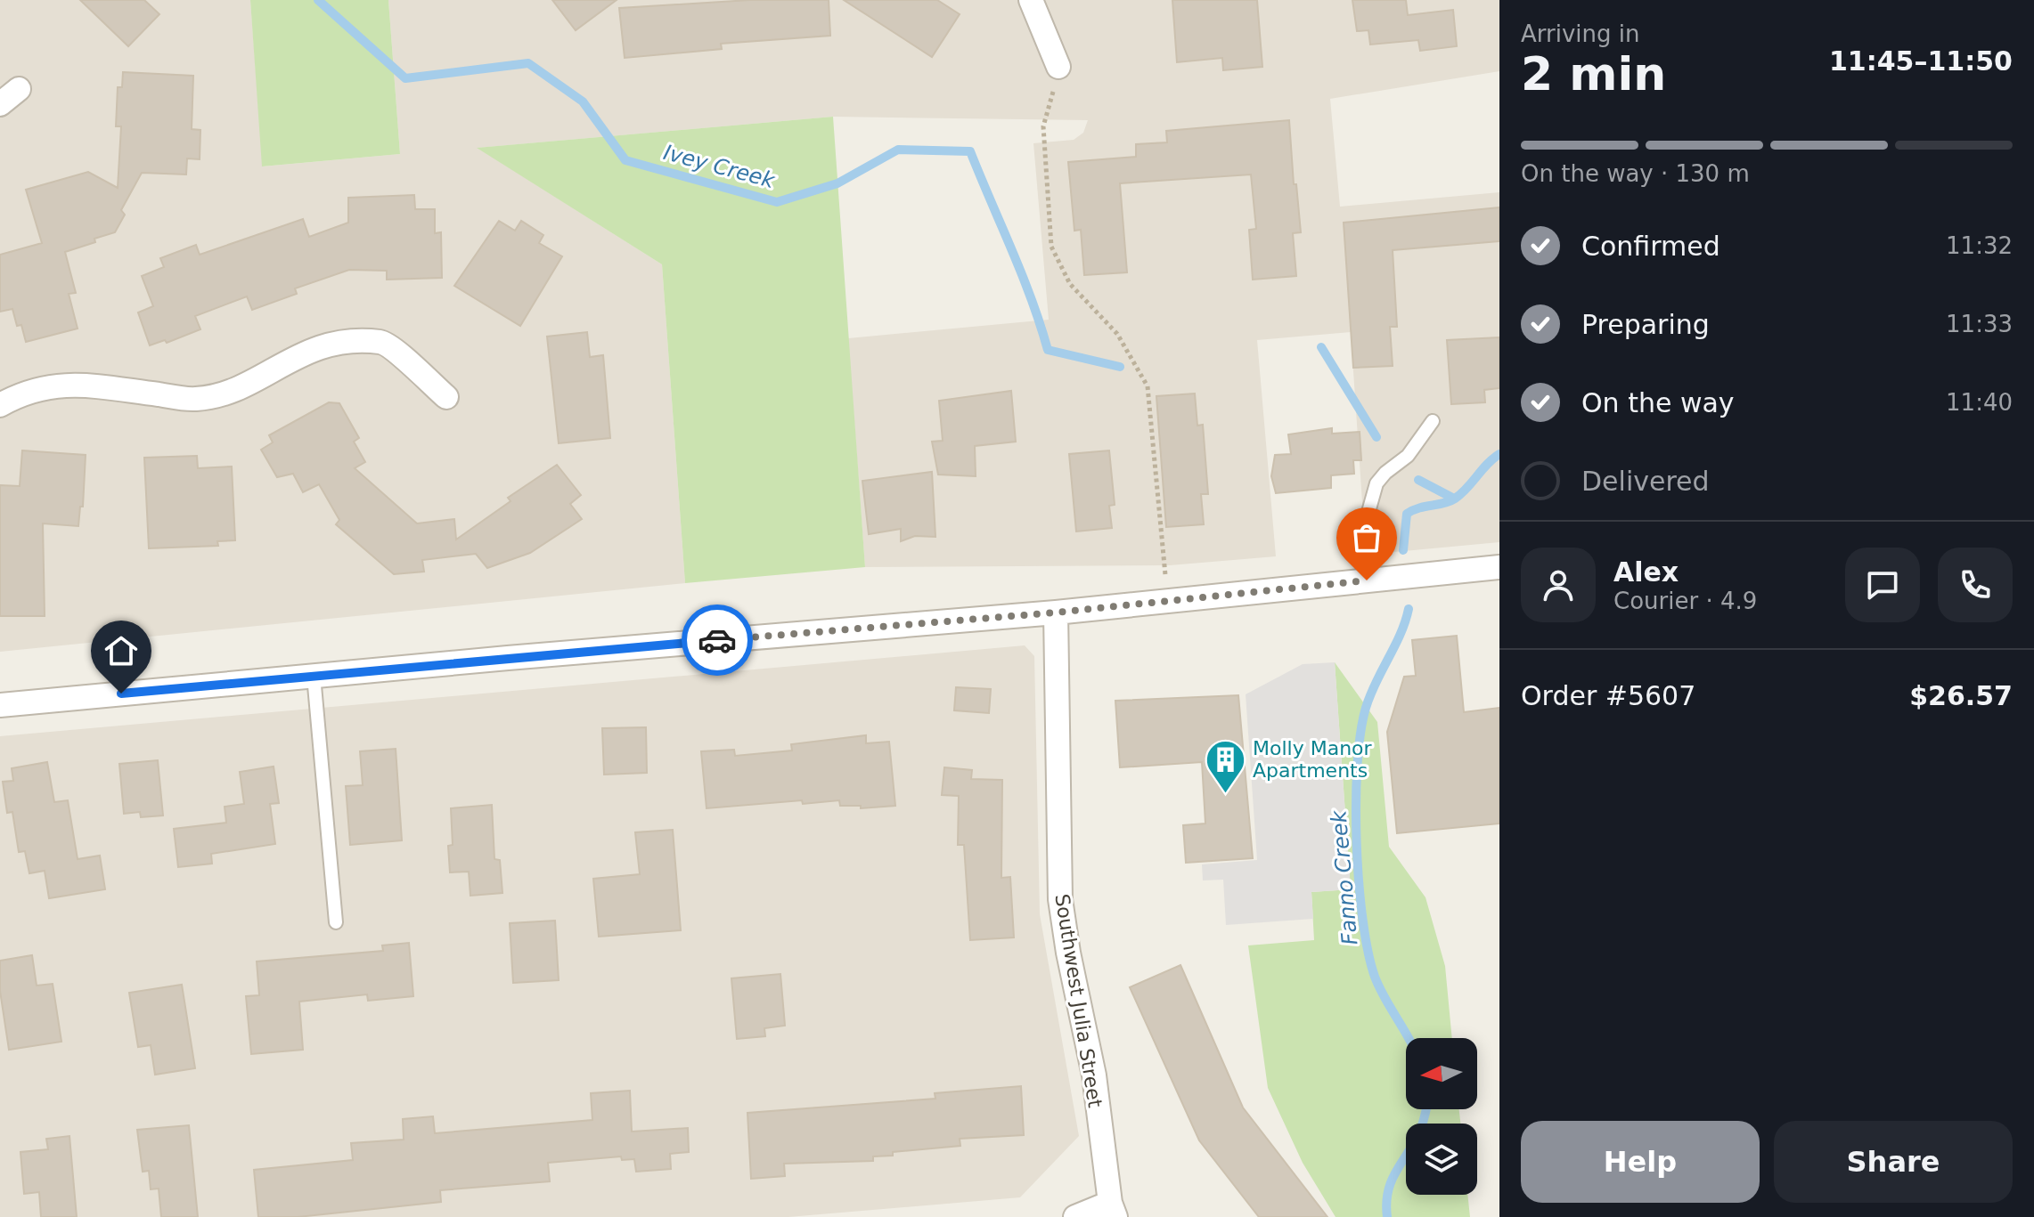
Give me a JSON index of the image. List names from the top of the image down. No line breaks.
{"streets":{"street":["Southwest Julia Street"]},"water":["Ivey Creek","Fanno Creek"],"places":{"building":["Molly Manor Apartments"]},"north":"left","page":{"heading":["2 min","Arriving in","11:45–11:50"],"panel":["Alex","Courier · 4.9","Order #5607","$26.57"],"bar":"On the way · 130 m","list":[["Confirmed","11:32"],["Preparing","11:33"],["On the way","11:40"],"Delivered"],"buttons":["Help","Share"]}}
